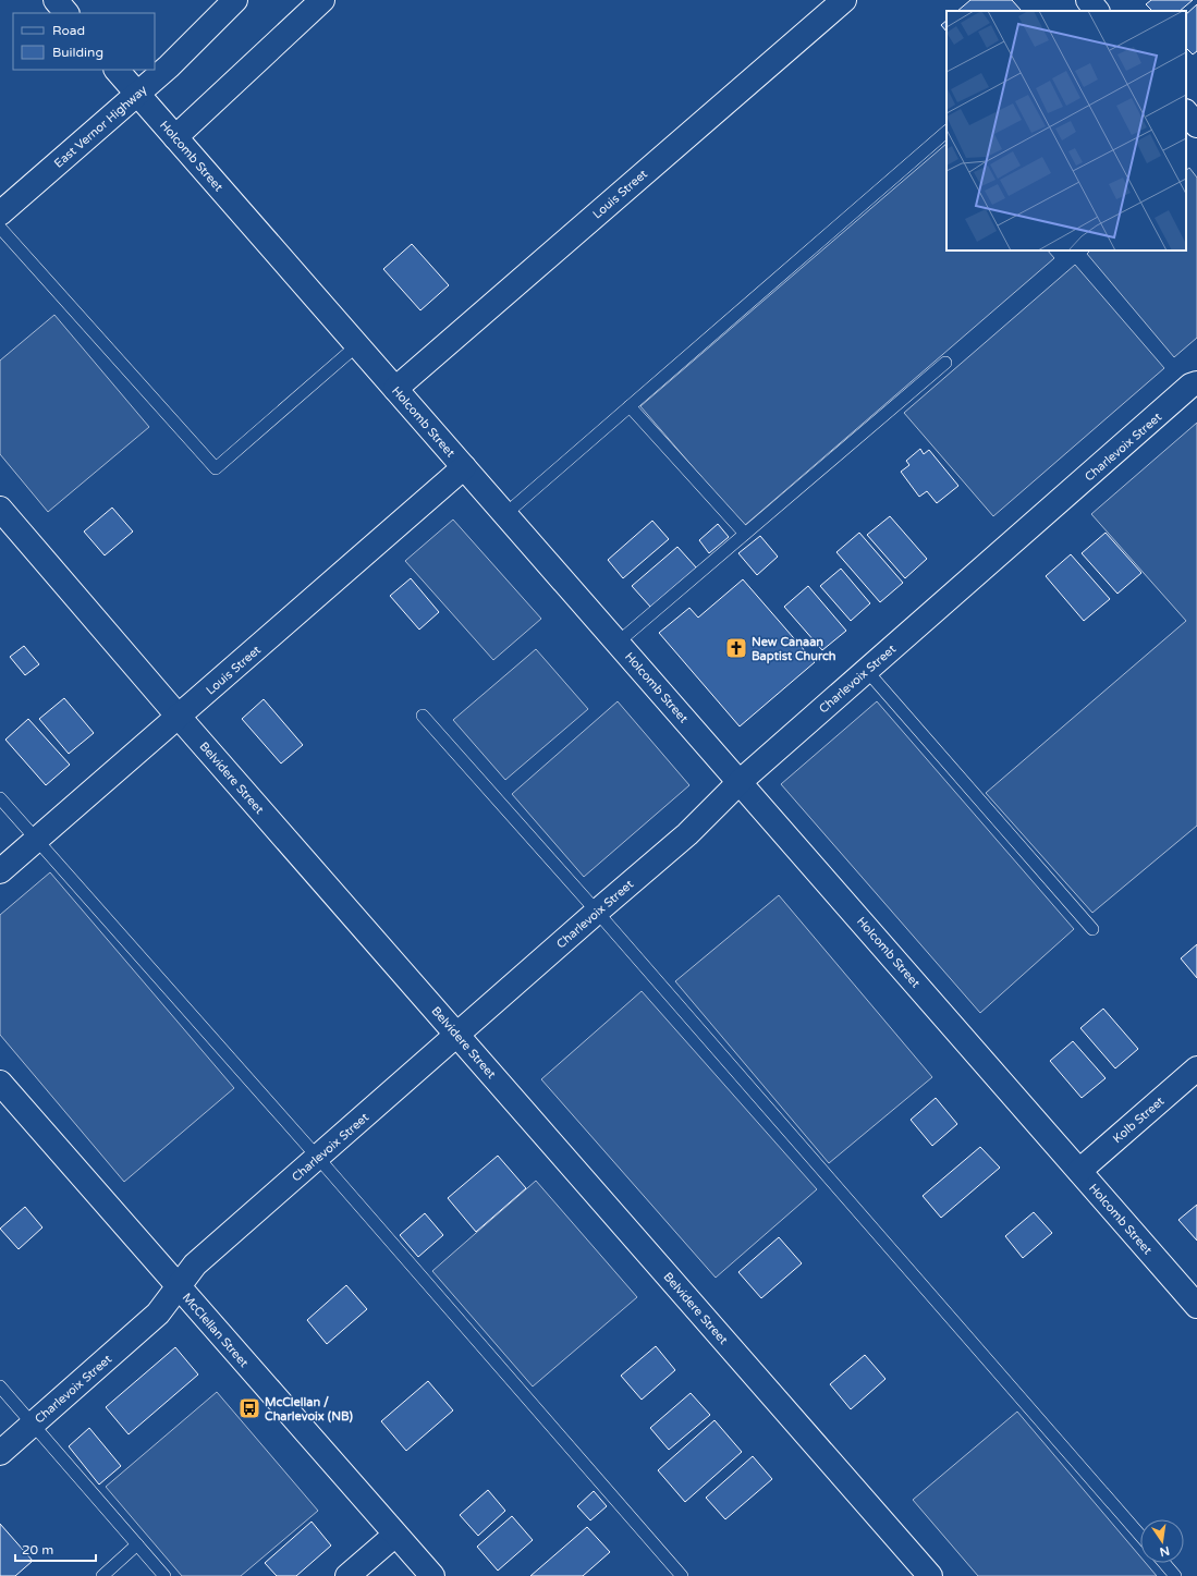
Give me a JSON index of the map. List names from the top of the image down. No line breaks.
{"streets":{"street":["East Vernor Highway","Holcomb Street","Louis Street","Charlevoix Street","Belvidere Street","Kolb Street","McClellan Street"]},"crossings":[["East Vernor Highway","Holcomb Street"],["Holcomb Street","Louis Street"],["Holcomb Street","Charlevoix Street"],["Holcomb Street","Kolb Street"],["Louis Street","Belvidere Street"],["Charlevoix Street","Belvidere Street"],["Charlevoix Street","McClellan Street"]],"places":{"church":["New Canaan Baptist Church"],"bus stop":["McClellan / Charlevoix (NB)"]},"legend":["Road","Building"],"scale_bar":"20 m","north":"bottom"}
